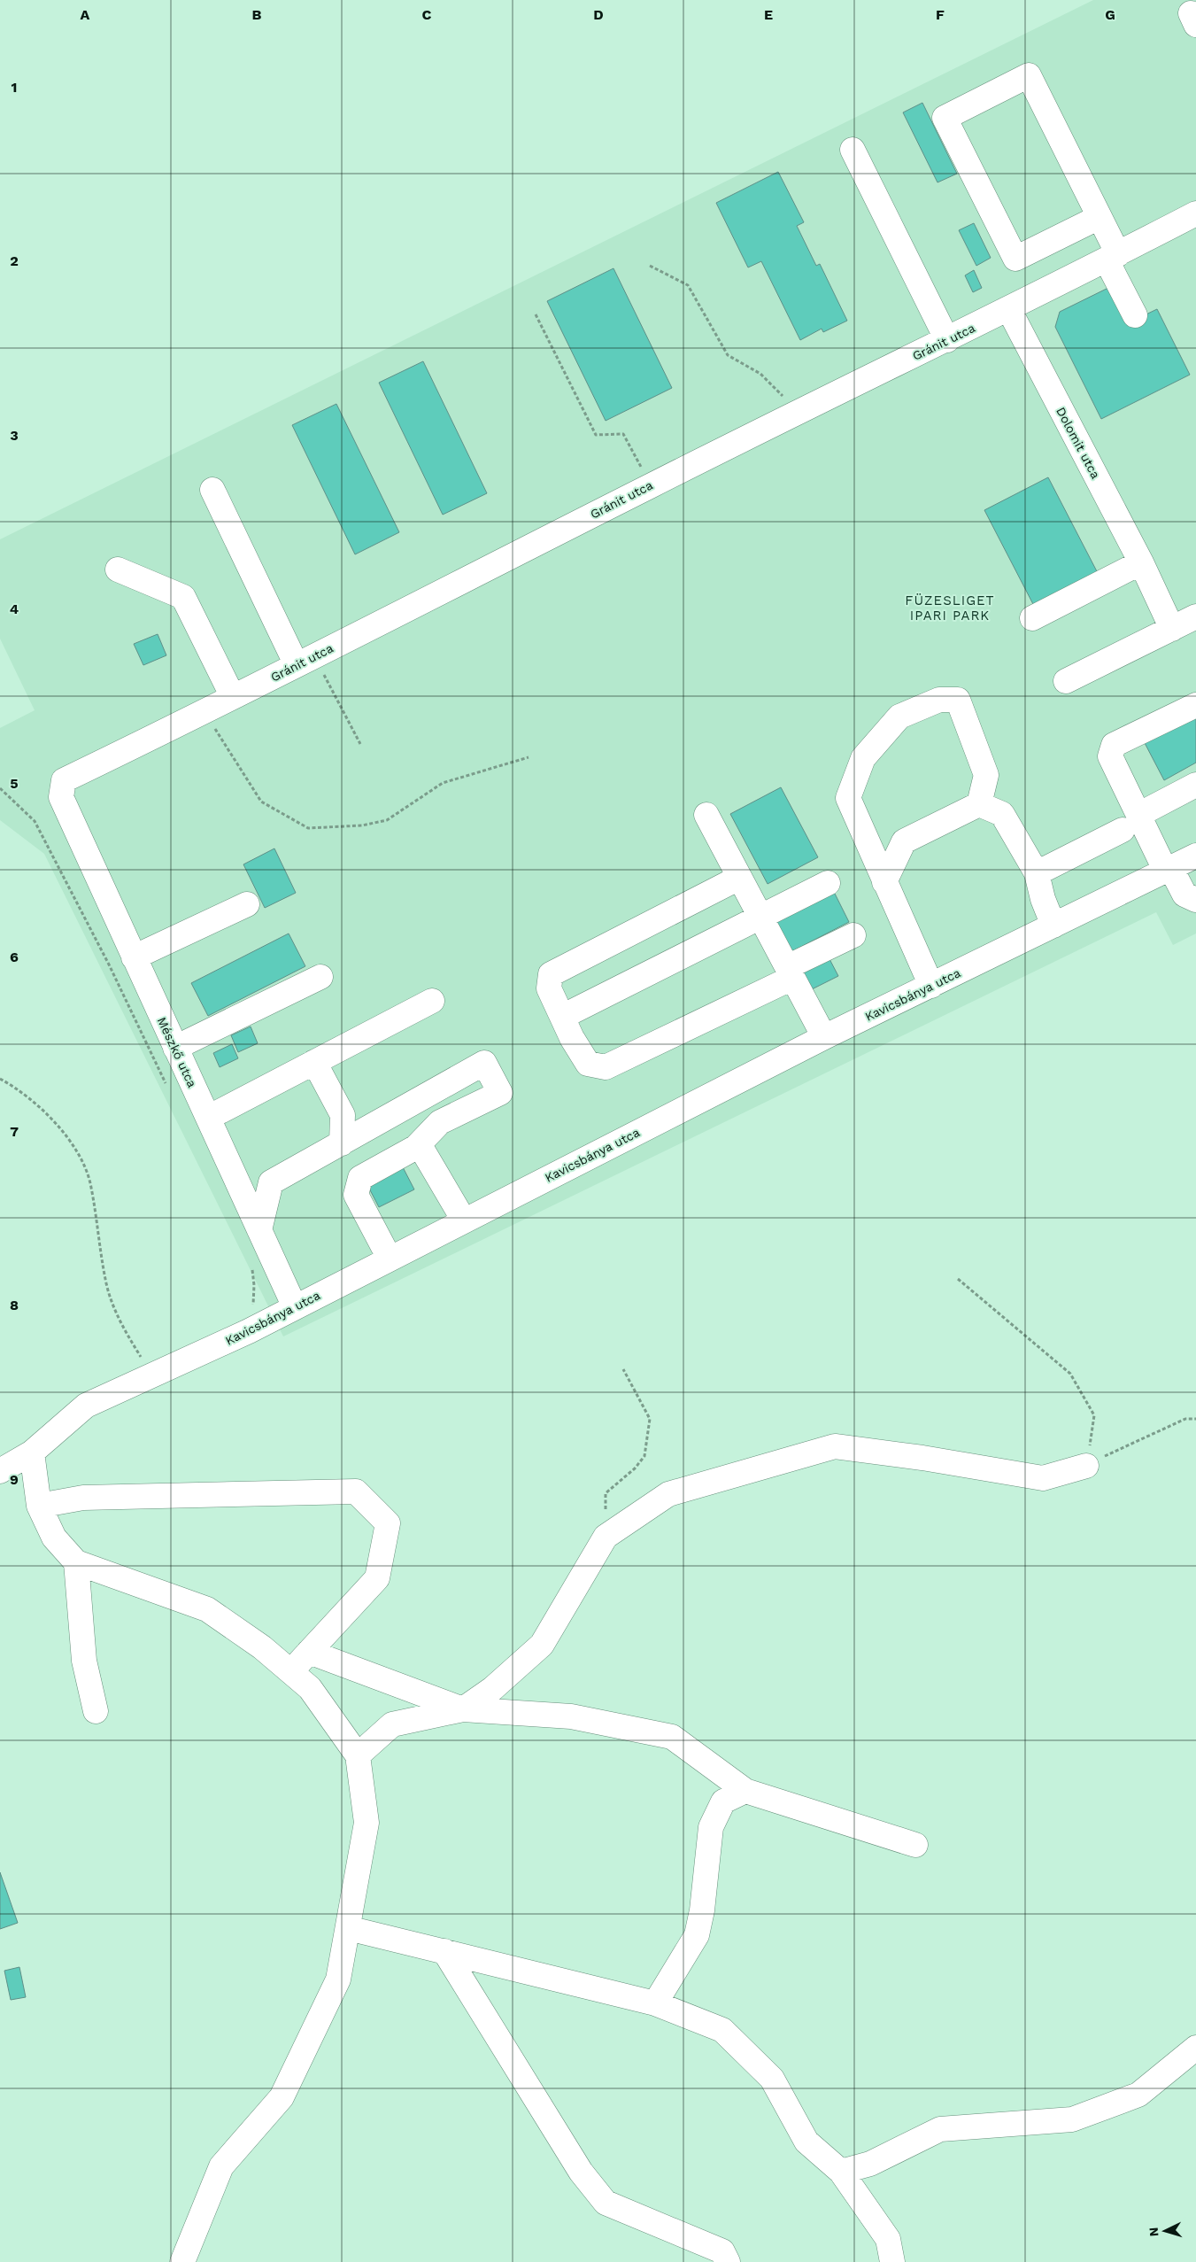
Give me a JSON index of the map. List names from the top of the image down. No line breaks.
{"streets":{"street":["Gránit utca","Dolomit utca","Kavicsbánya utca","Mészkő utca"]},"crossings":[["Gránit utca","Dolomit utca"],["Gránit utca","Mészkő utca"],["Kavicsbánya utca","Mészkő utca"]],"districts":["FÜZESLIGET IPARI PARK"],"north":"left","grid":{"columns":["A","B","C","D","E","F","G"],"rows":["1","2","3","4","5","6","7","8","9"]}}
